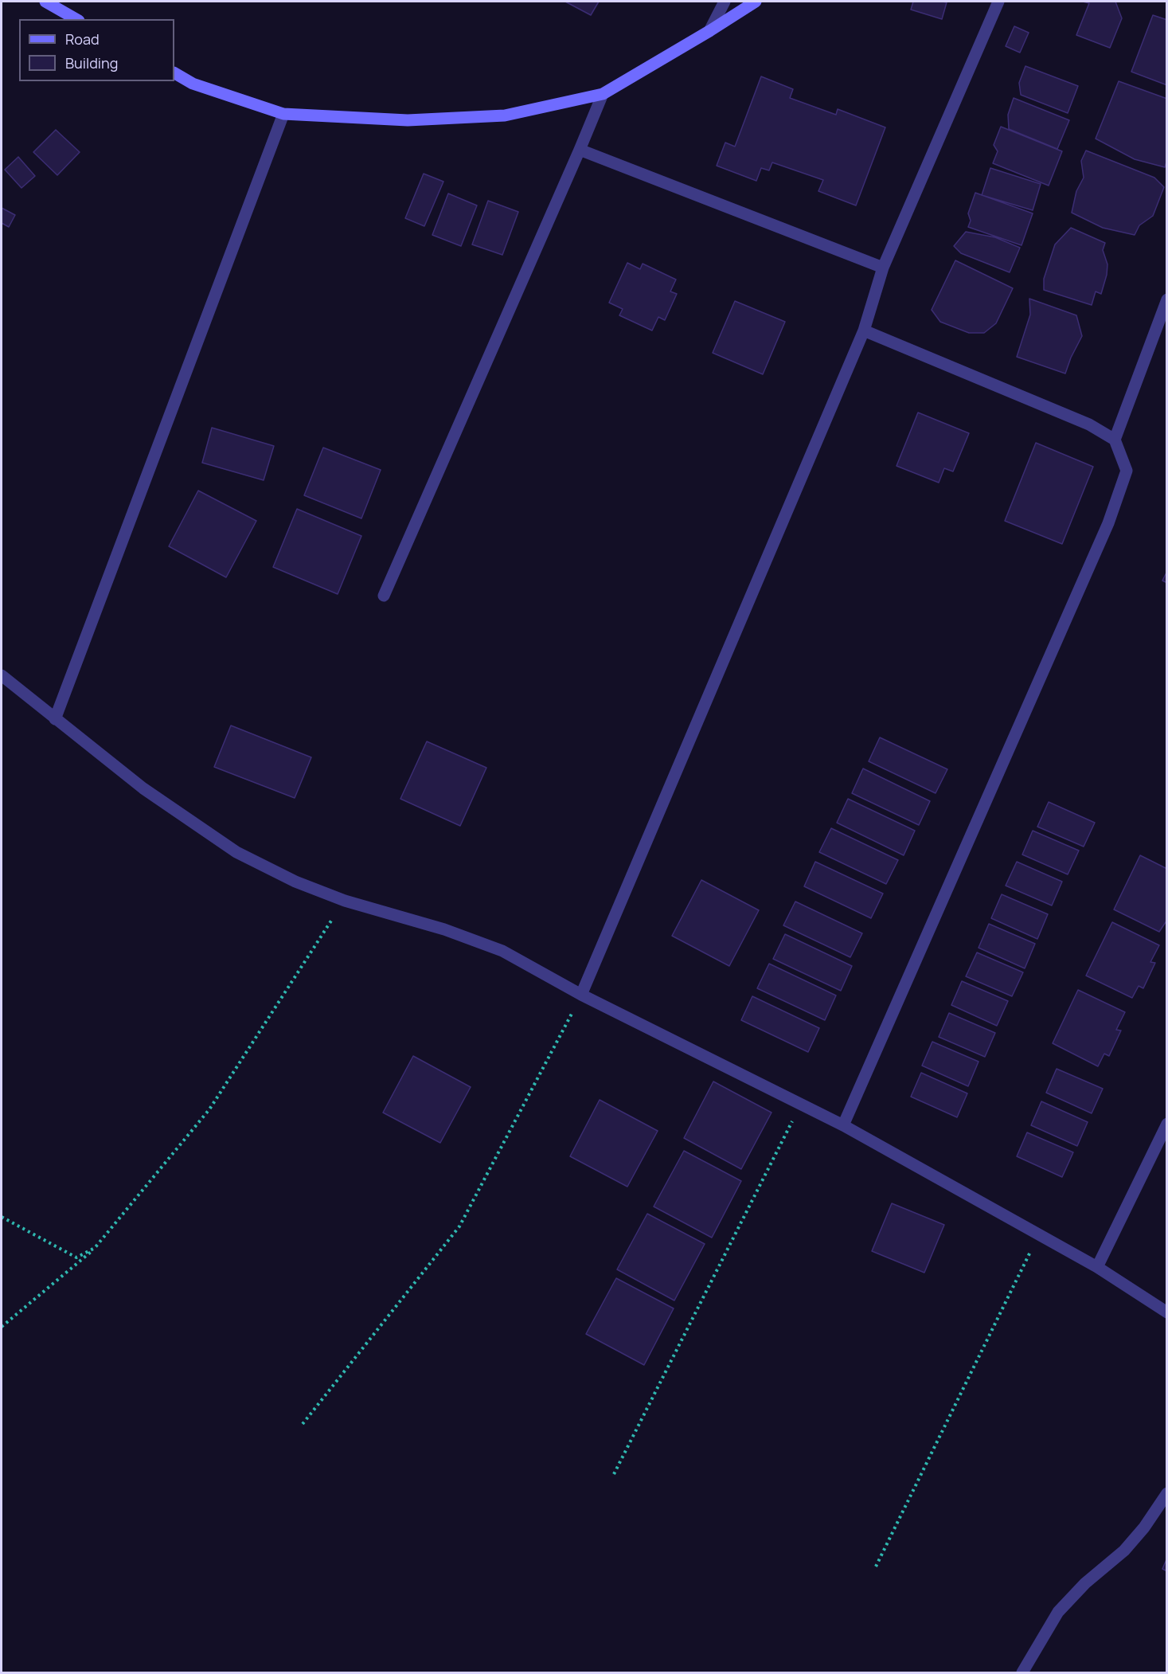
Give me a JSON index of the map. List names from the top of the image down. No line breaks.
{"legend":["Road","Building"]}
